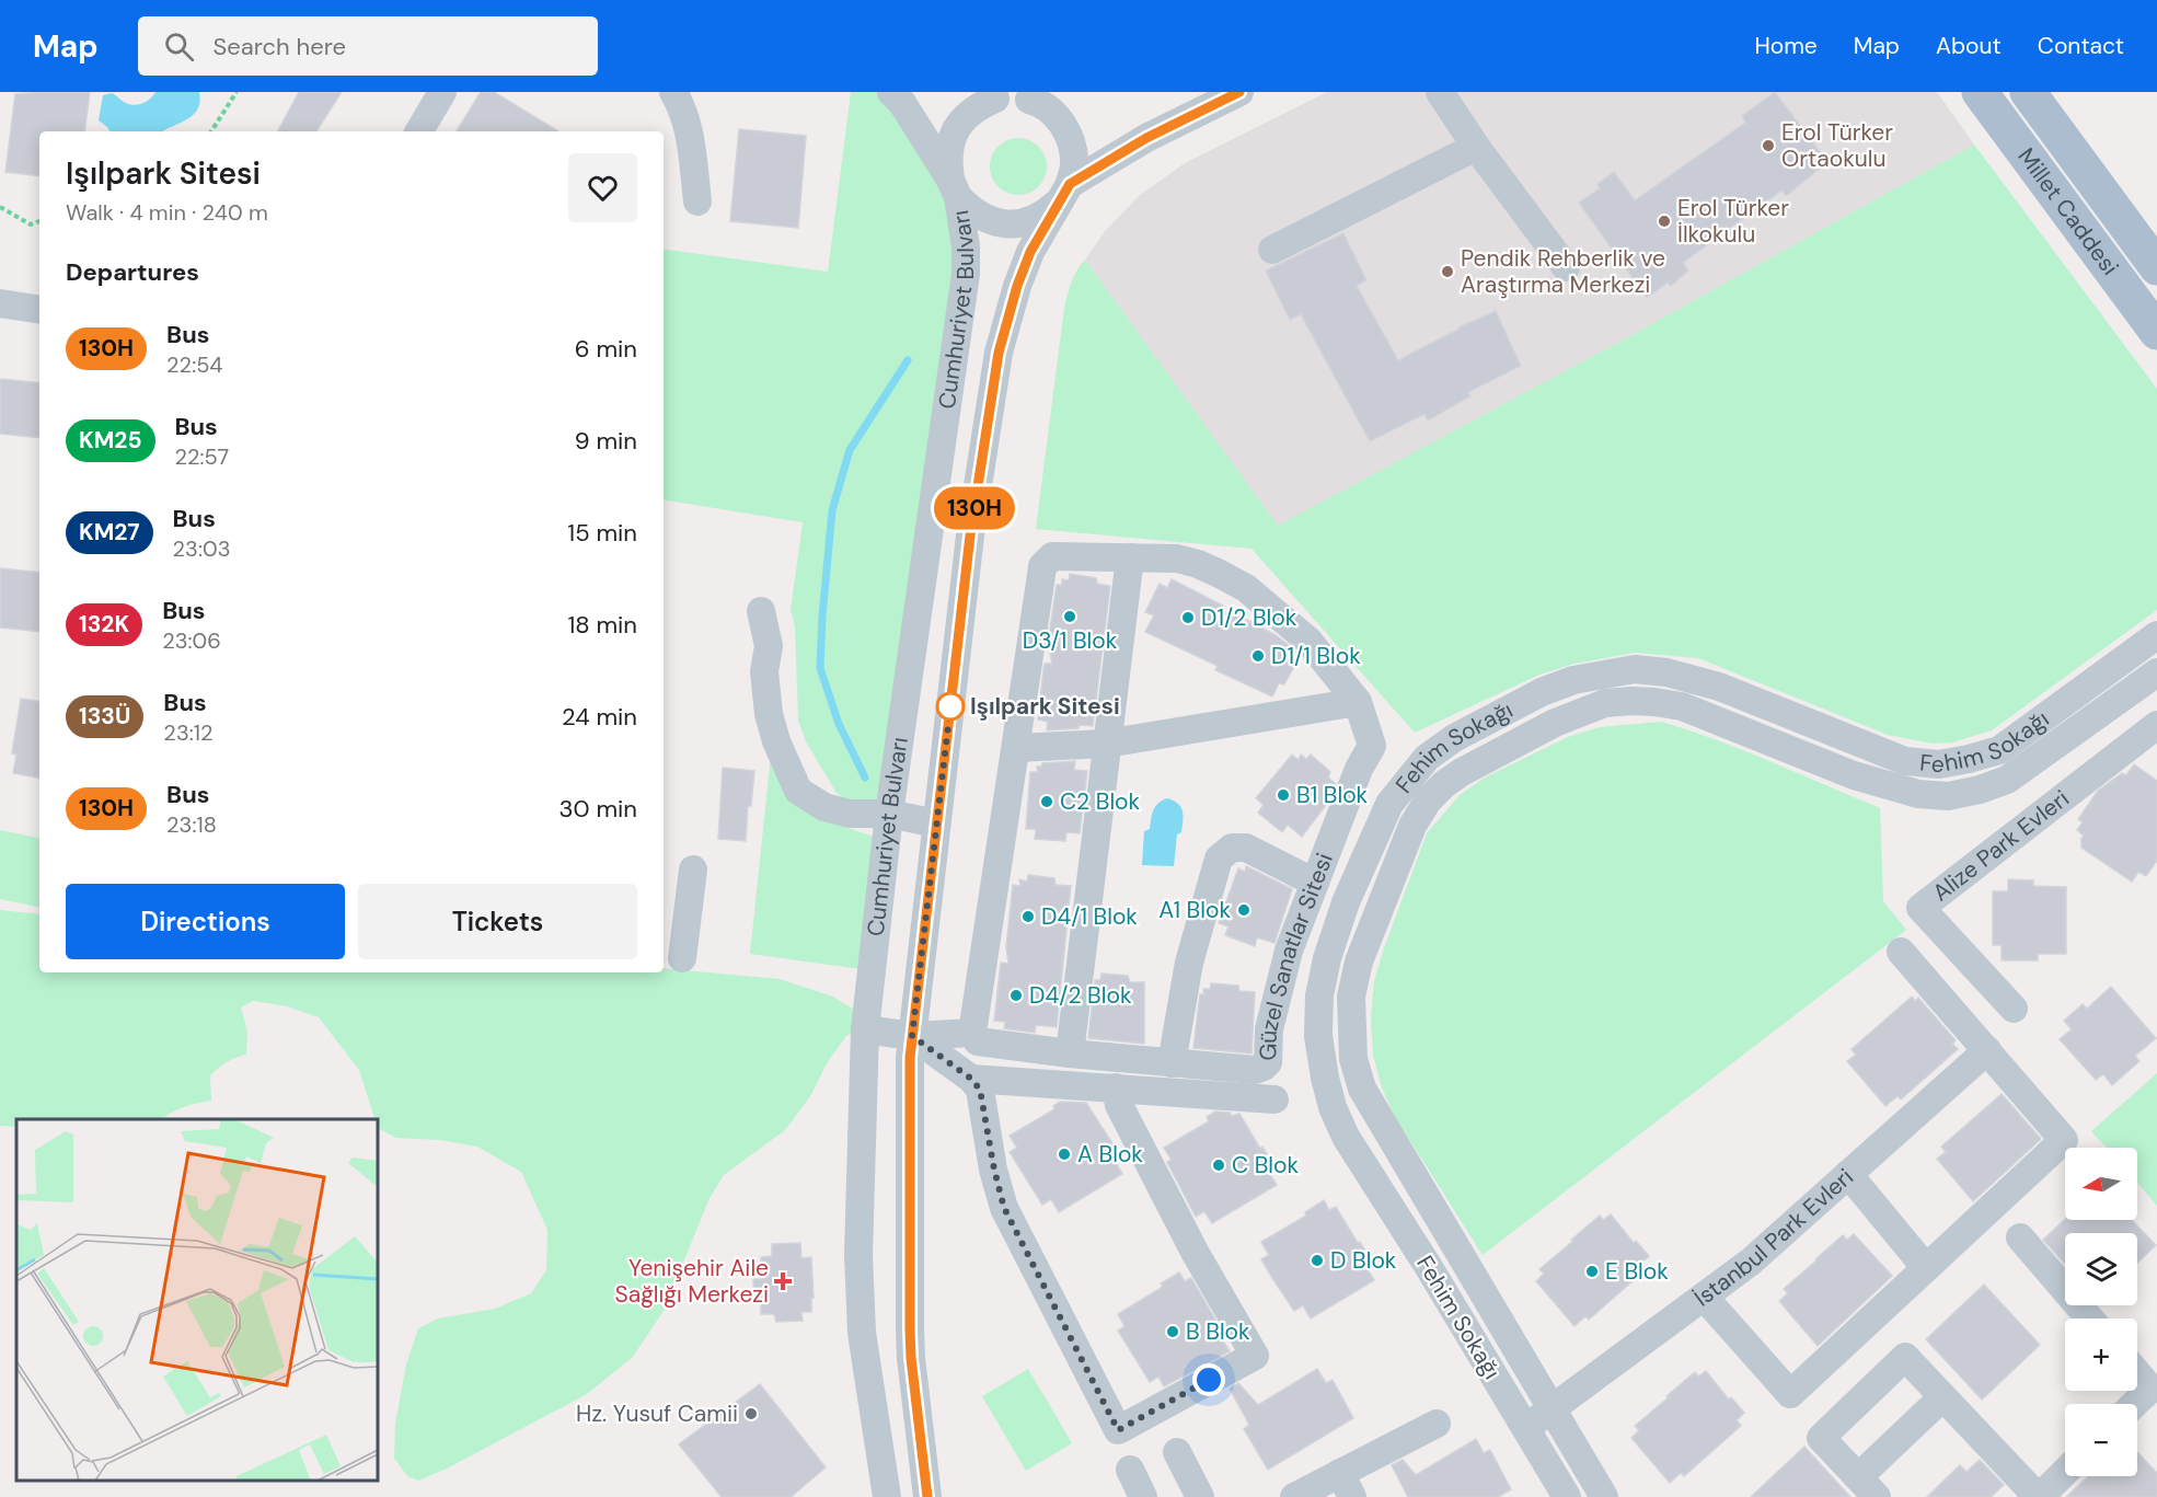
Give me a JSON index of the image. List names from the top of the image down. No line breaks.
{"streets":{"main road":["Millet Caddesi"],"street":["Cumhuriyet Bulvarı","Fehim Sokağı","Alize Park Evleri","Güzel Sanatlar Sitesi","İstanbul Park Evleri"]},"crossings":[["Cumhuriyet Bulvarı","Güzel Sanatlar Sitesi"],["Fehim Sokağı","İstanbul Park Evleri"]],"places":{"other":["Erol Türker Ortaokulu","Erol Türker İlkokulu","Pendik Rehberlik ve Araştırma Merkezi","D3/1 Blok","D1/2 Blok","D1/1 Blok","Işılpark Sitesi","B1 Blok","C2 Blok","A1 Blok","D4/1 Blok","D4/2 Blok","A Blok","C Blok","D Blok","E Blok","B Blok","Hz. Yusuf Camii"],"health":["Yenişehir Aile Sağlığı Merkezi"]},"lines":["bus line 130H"],"north":"left","page":{"header":"Map","search":"Search here","nav":["Home","Map","About","Contact"],"on_map":"130H","heading":[["Işılpark Sitesi","Walk · 4 min · 240 m"],"Departures"],"list":[{"mark":"130H","name":"Bus","note":"22:54","value":"6 min"},{"mark":"KM25","name":"Bus","note":"22:57","value":"9 min"},{"mark":"KM27","name":"Bus","note":"23:03","value":"15 min"},{"mark":"132K","name":"Bus","note":"23:06","value":"18 min"},{"mark":"133Ü","name":"Bus","note":"23:12","value":"24 min"},{"mark":"130H","name":"Bus","note":"23:18","value":"30 min"}],"buttons":["Directions","Tickets"],"map_buttons":["+","−"]}}
